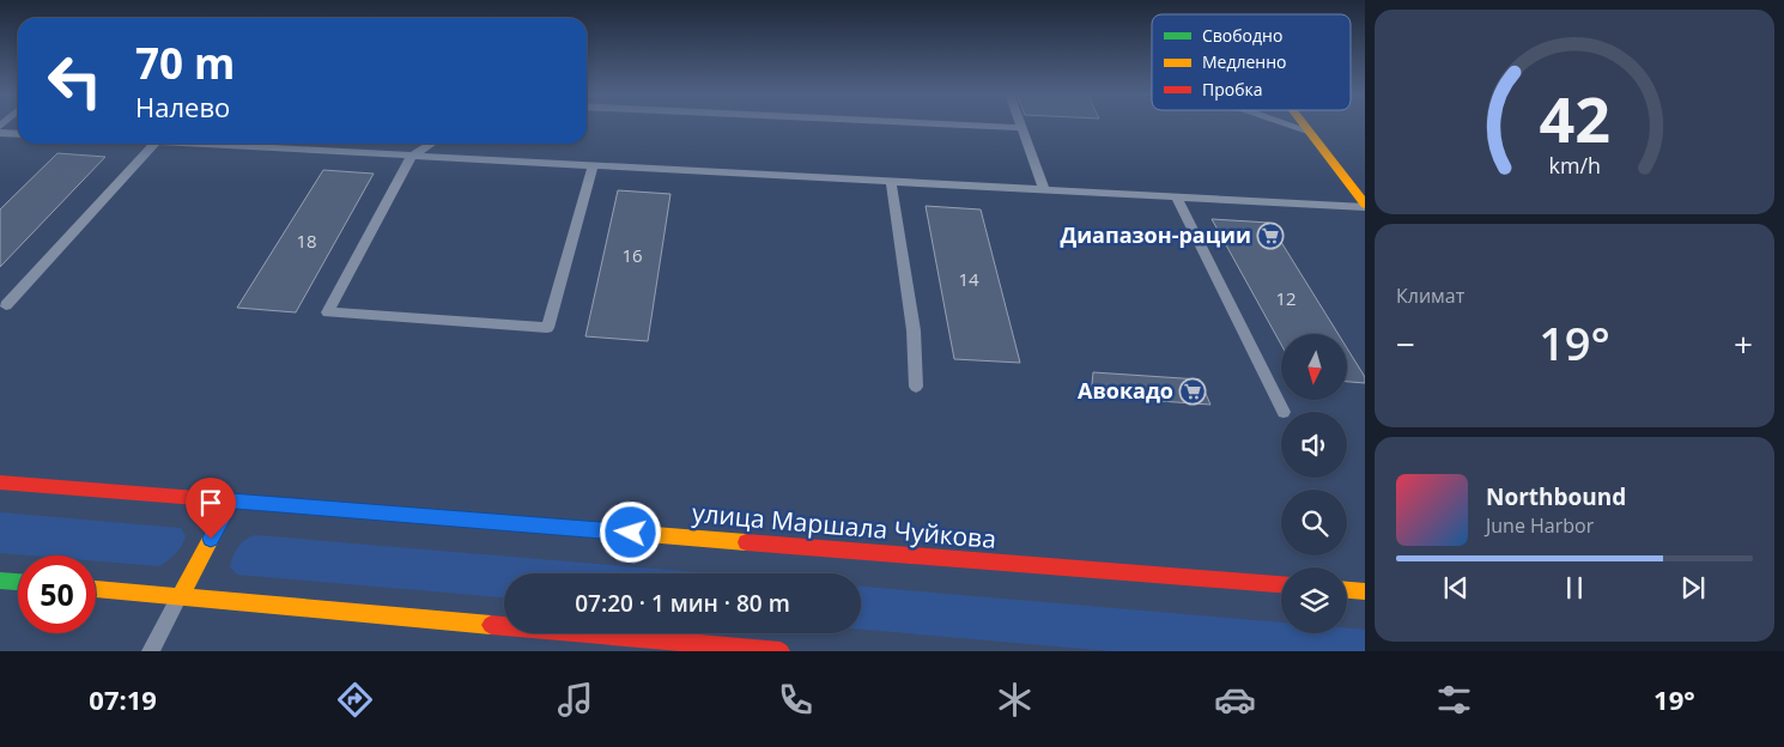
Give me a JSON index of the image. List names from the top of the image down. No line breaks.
{"streets":{"main road":["улица Маршала Чуйкова"]},"places":{"supermarket":["Диапазон-рации","Авокадо"]},"house_numbers":["18","16","14","12"],"legend":["Свободно","Медленно","Пробка"],"north":"bottom","page":{"turn":["70 m","Налево"],"tile":"Климат","heat":["−","19°","+"],"song":["Northbound","June Harbor"],"limit":"50","trip":"07:20 · 1 мин · 80 m","tabs":["07:19","19°"],"gauge":["42","km/h"]}}
